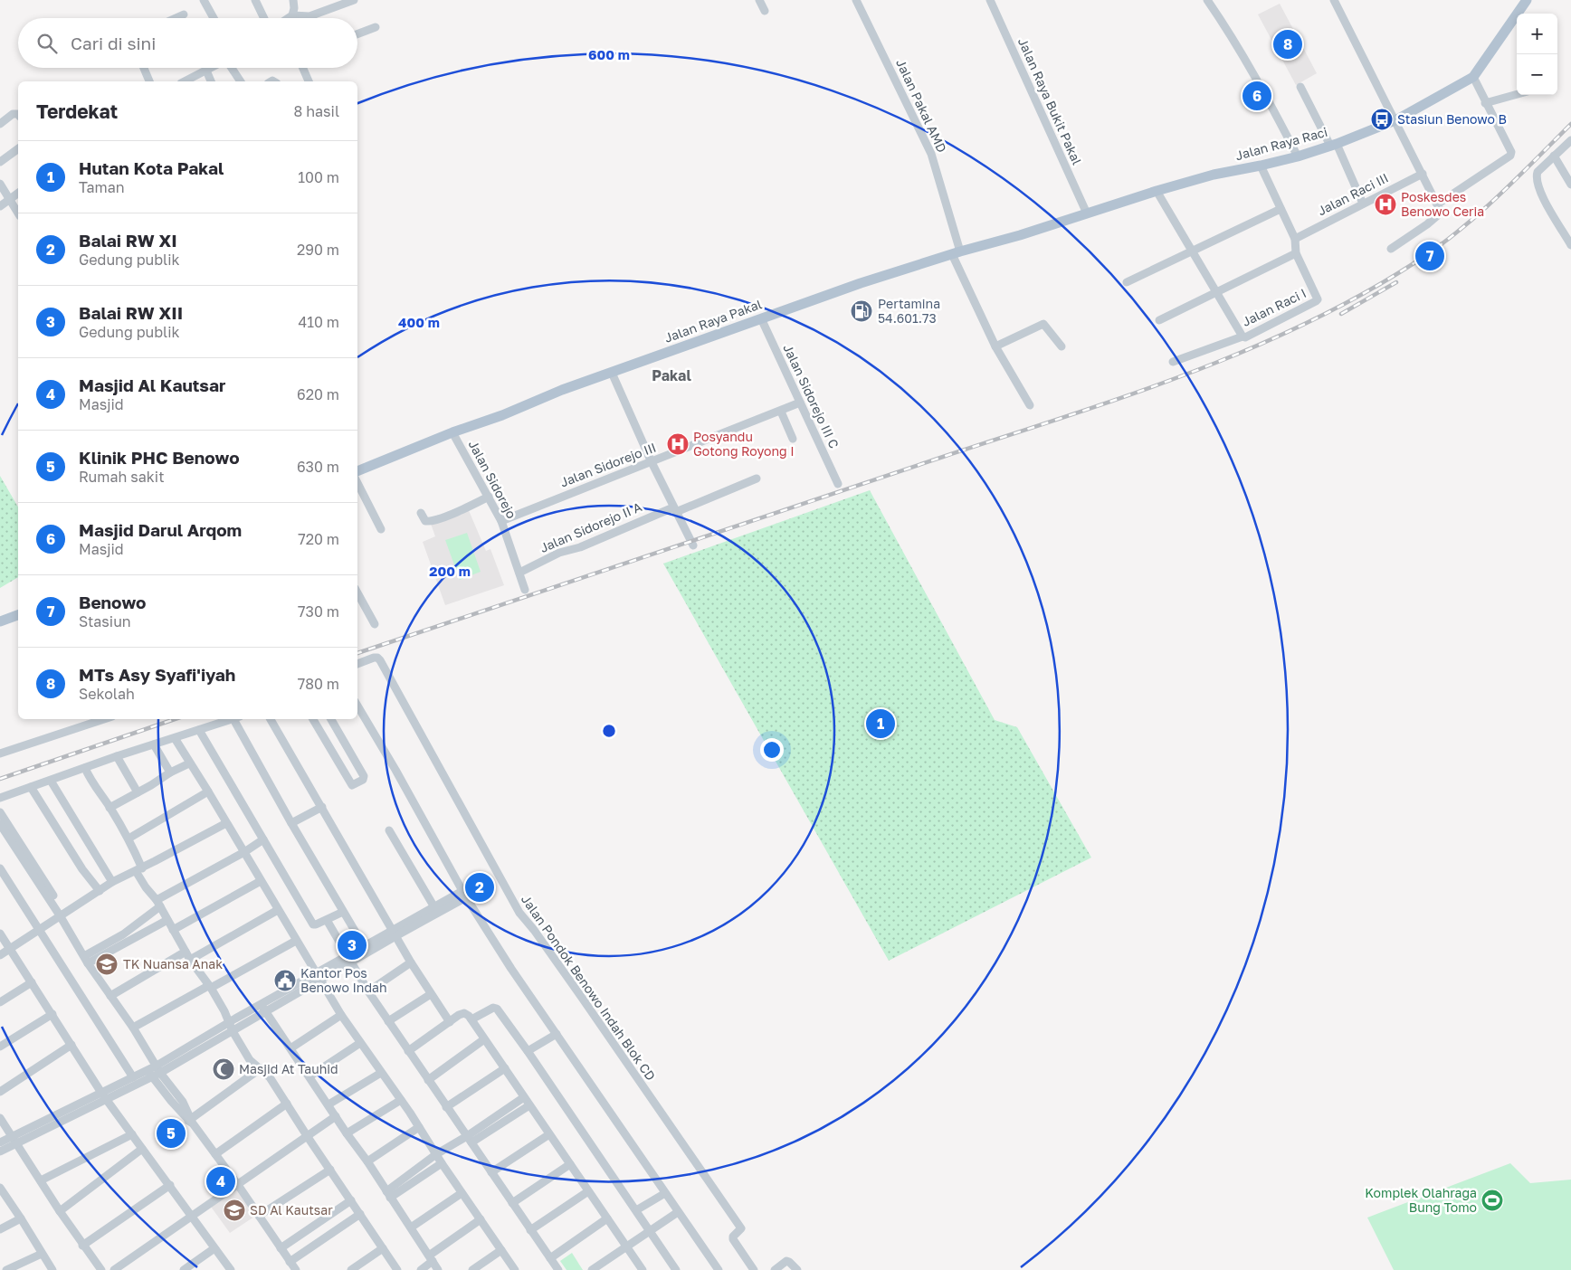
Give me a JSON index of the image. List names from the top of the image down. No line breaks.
{"streets":{"main road":["Jalan Raya Raci","Jalan Raya Pakal"],"street":["Jalan Raya Bukit Pakal","Jalan Pakal AMD","Jalan Raci III","Jalan Raci I","Jalan Sidorejo III C","Jalan Sidorejo III","Jalan Sidorejo","Jalan Sidorejo II A","Jalan Pondok Benowo Indah Blok CD"]},"crossings":[["Jalan Raya Bukit Pakal","Jalan Raya Raci"],["Jalan Raya Bukit Pakal","Jalan Raya Pakal"],["Jalan Pakal AMD","Jalan Raya Pakal"],["Jalan Raya Raci","Jalan Raci I"],["Jalan Raya Raci","Jalan Raya Pakal"],["Jalan Raci III","Jalan Raci I"],["Jalan Raya Pakal","Jalan Sidorejo III C"],["Jalan Raya Pakal","Jalan Sidorejo"],["Jalan Sidorejo III C","Jalan Sidorejo III"],["Jalan Sidorejo III","Jalan Sidorejo"],["Jalan Sidorejo","Jalan Sidorejo II A"]],"districts":["Pakal"],"places":{"bus stop":["Stasiun Benowo B"],"hospital":["Poskesdes Benowo Ceria","Posyandu Gotong Royong I"],"fuel station":["Pertamina 54.601.73"],"school or university":["TK Nuansa Anak","SD Al Kautsar"],"public building":["Kantor Pos Benowo Indah"],"mosque":["Masjid At Tauhid"],"sports":["Komplek Olahraga Bung Tomo"]},"page":{"map_buttons":["+","−"],"search":"Cari di sini","pins":["8","6","7","1","2","3","5","4"],"heading":["Terdekat","8 hasil"],"list":[{"mark":"1","name":"Hutan Kota Pakal","note":"Taman","value":"100 m"},{"mark":"2","name":"Balai RW XI","note":"Gedung publik","value":"290 m"},{"mark":"3","name":"Balai RW XII","note":"Gedung publik","value":"410 m"},{"mark":"4","name":"Masjid Al Kautsar","note":"Masjid","value":"620 m"},{"mark":"5","name":"Klinik PHC Benowo","note":"Rumah sakit","value":"630 m"},{"mark":"6","name":"Masjid Darul Arqom","note":"Masjid","value":"720 m"},{"mark":"7","name":"Benowo","note":"Stasiun","value":"730 m"},{"mark":"8","name":"MTs Asy Syafi'iyah","note":"Sekolah","value":"780 m"}]},"rings":["600 m","400 m","200 m"]}
